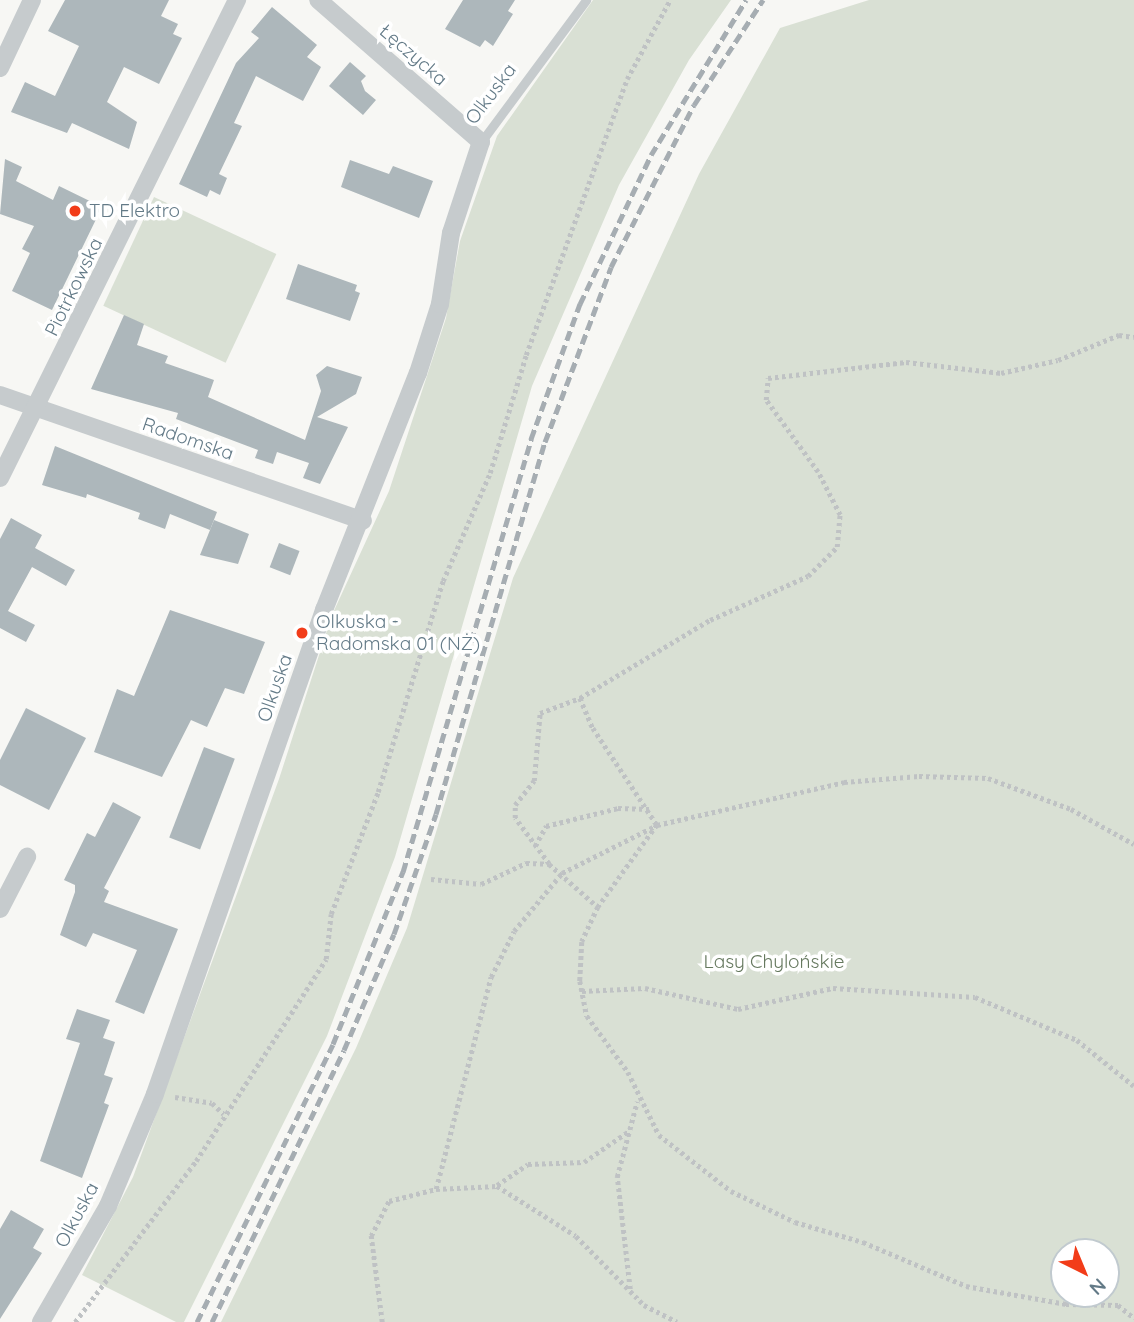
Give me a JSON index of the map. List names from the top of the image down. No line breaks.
{"streets":{"street":["Łęczycka","Olkuska","Piotrkowska","Radomska"]},"crossings":[["Łęczycka","Olkuska"],["Olkuska","Radomska"],["Piotrkowska","Radomska"]],"parks":["Lasy Chylońskie"],"places":["TD Elektro","Olkuska - Radomska 01 (NŻ)"],"north":"bottom right"}
